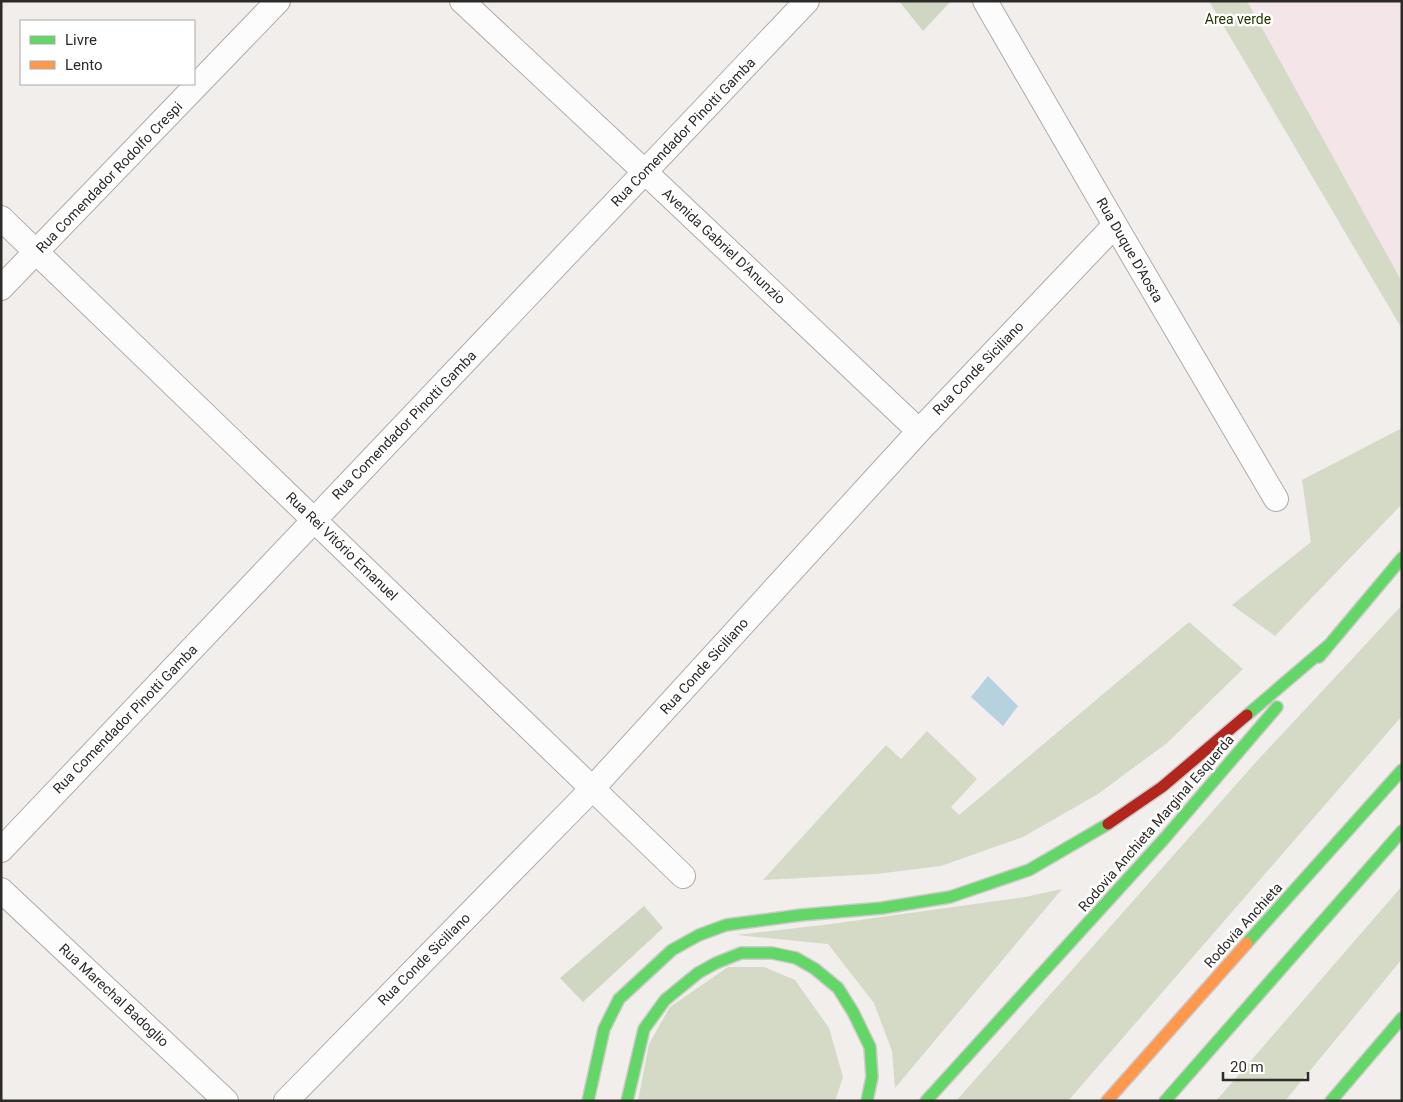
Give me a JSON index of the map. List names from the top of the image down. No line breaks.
{"streets":{"highway":["Rodovia Anchieta Marginal Esquerda","Rodovia Anchieta"],"street":["Rua Comendador Pinotti Gamba","Rua Comendador Rodolfo Crespi","Avenida Gabriel D'Anunzio","Rua Duque D'Aosta","Rua Conde Siciliano","Rua Rei Vitório Emanuel","Rua Marechal Badoglio"]},"crossings":[["Rua Comendador Pinotti Gamba","Avenida Gabriel D'Anunzio"],["Rua Comendador Pinotti Gamba","Rua Rei Vitório Emanuel"],["Rua Comendador Rodolfo Crespi","Rua Rei Vitório Emanuel"],["Avenida Gabriel D'Anunzio","Rua Conde Siciliano"],["Rua Duque D'Aosta","Rua Conde Siciliano"],["Rua Conde Siciliano","Rua Rei Vitório Emanuel"]],"parks":["Area verde"],"legend":["Livre","Lento"],"scale_bar":"20 m"}
